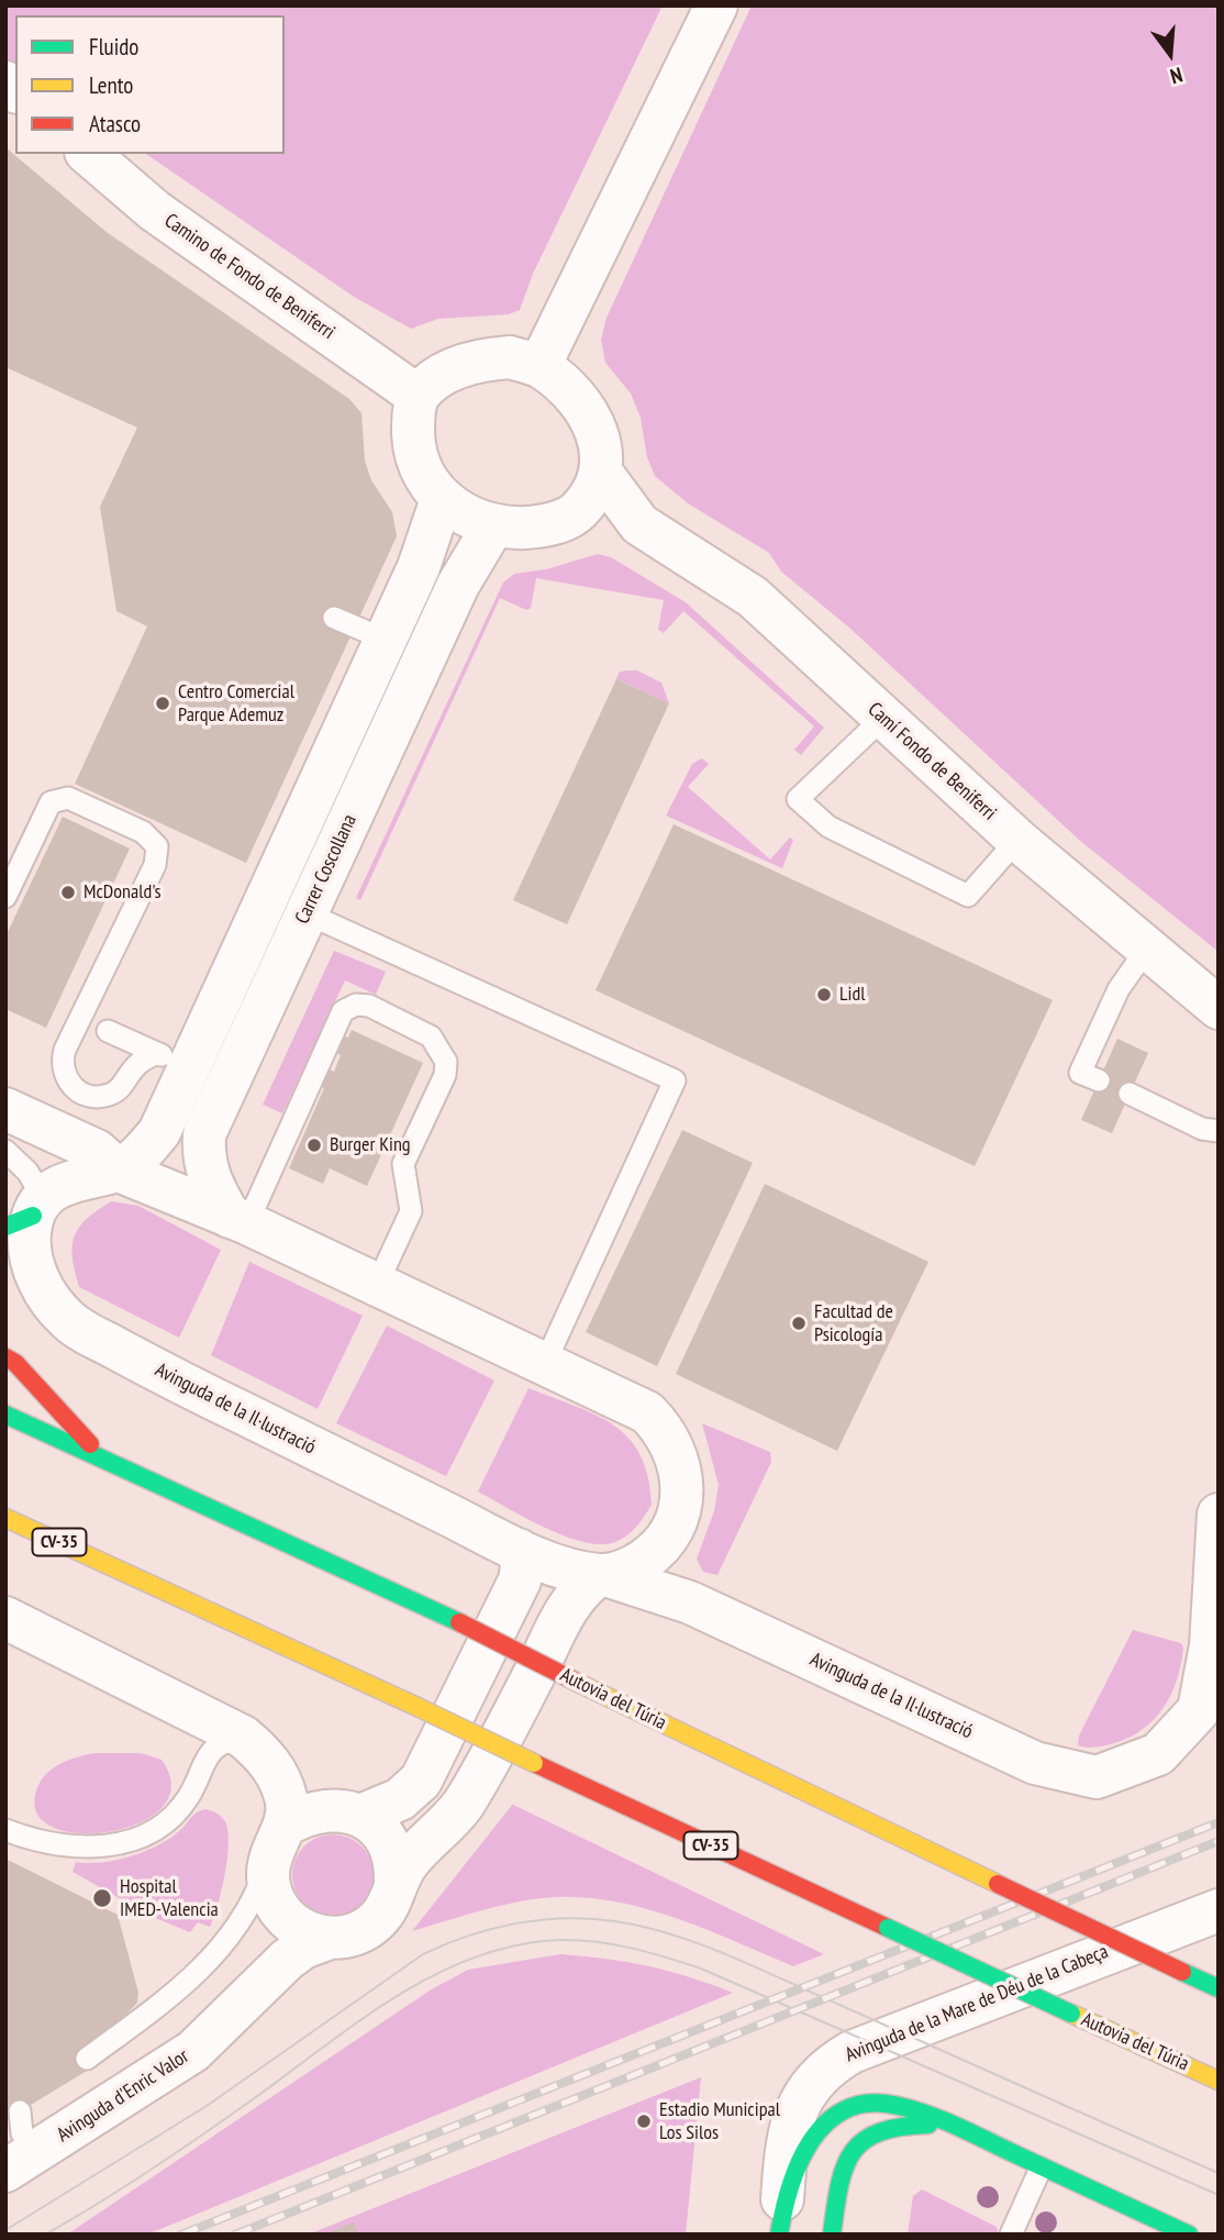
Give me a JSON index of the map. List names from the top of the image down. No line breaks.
{"streets":{"main road":["CV-35","Autovia del Túria","Avinguda de la Mare de Déu de la Cabeça"],"street":["Camino de Fondo de Beniferri","Camí Fondo de Beniferri","Carrer Coscollana","Avinguda de la Il·lustració","Avinguda d'Enric Valor"]},"crossings":[["Camino de Fondo de Beniferri","Camí Fondo de Beniferri"],["Camino de Fondo de Beniferri","Carrer Coscollana"],["Camí Fondo de Beniferri","Carrer Coscollana"]],"places":["Centro Comercial Parque Ademuz","McDonald's","Lidl","Burger King","Facultad de Psicología","Hospital IMED-Valencia","Estadio Municipal Los Silos"],"legend":["Fluido","Lento","Atasco"],"north":"bottom"}
